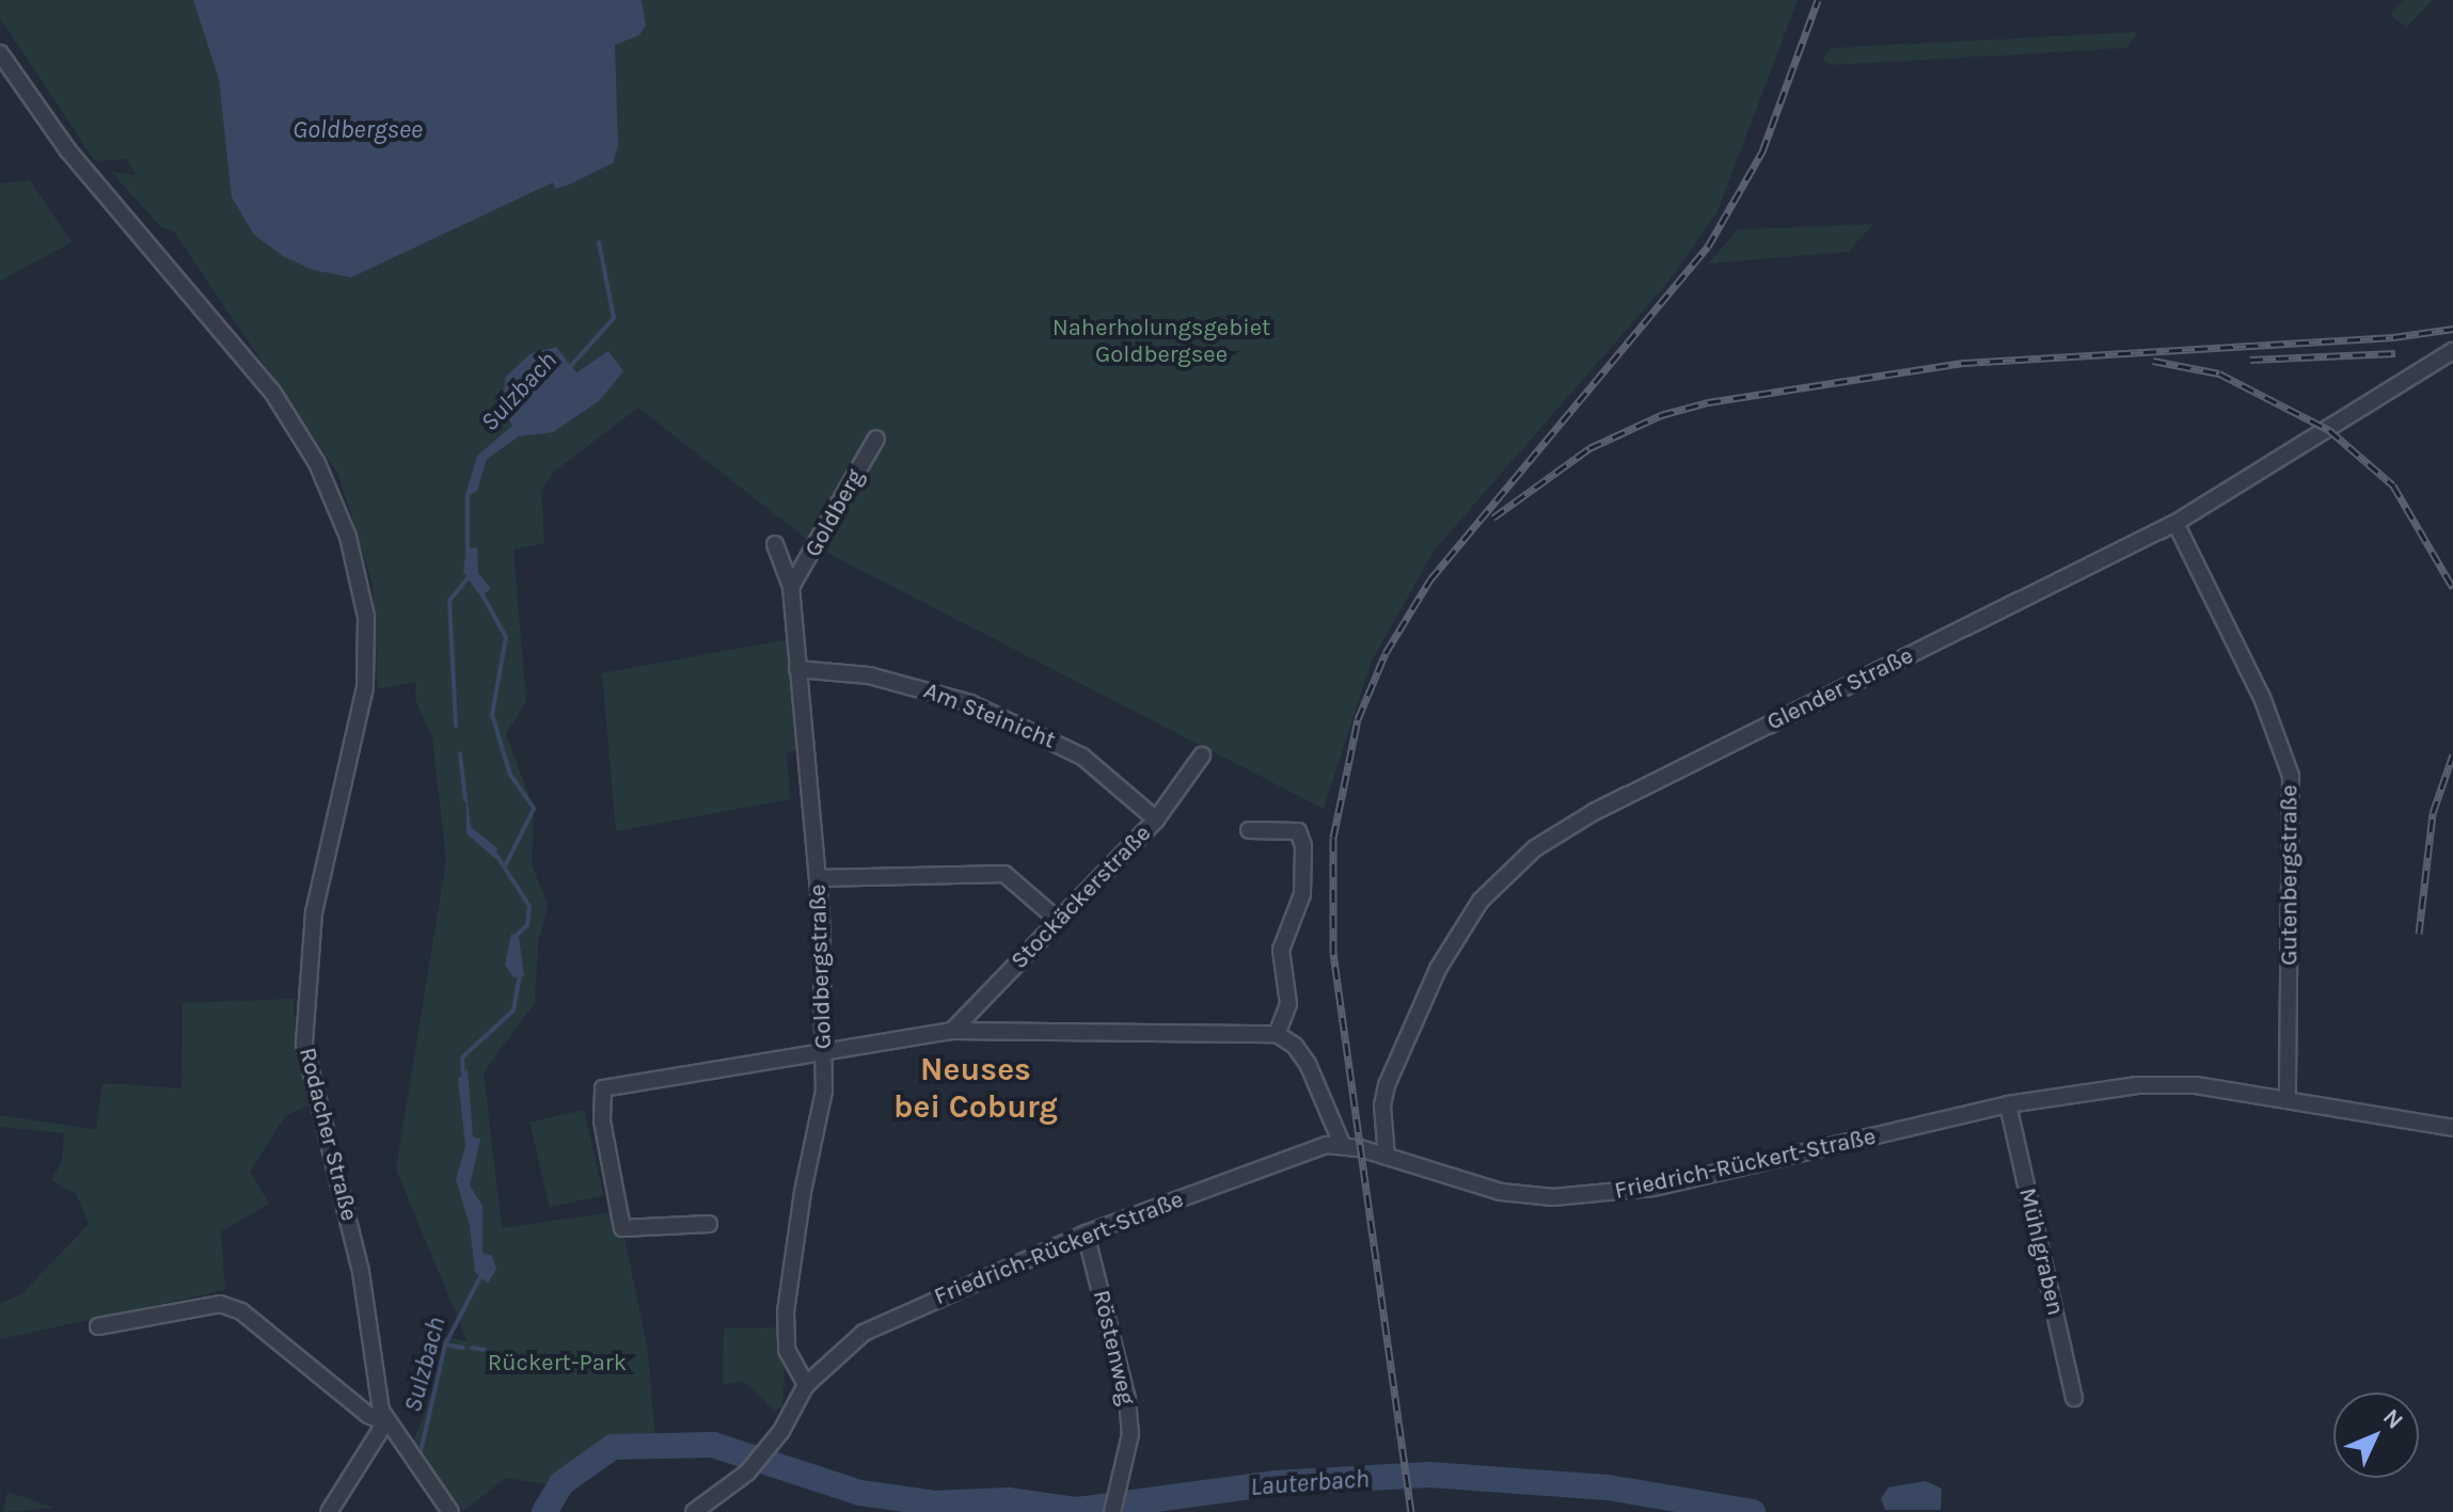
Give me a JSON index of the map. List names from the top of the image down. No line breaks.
{"streets":{"street":["Goldberg","Glender Straße","Am Steinicht","Gutenbergstraße","Stockäckerstraße","Goldbergstraße","Rodacher Straße","Friedrich-Rückert-Straße","Mühlgraben","Röstenweg"]},"crossings":[["Goldberg","Goldbergstraße"],["Glender Straße","Gutenbergstraße"],["Glender Straße","Friedrich-Rückert-Straße"],["Am Steinicht","Stockäckerstraße"],["Am Steinicht","Goldbergstraße"],["Gutenbergstraße","Friedrich-Rückert-Straße"],["Goldbergstraße","Friedrich-Rückert-Straße"],["Friedrich-Rückert-Straße","Mühlgraben"],["Friedrich-Rückert-Straße","Röstenweg"]],"districts":["Neuses bei Coburg"],"water":["Goldbergsee","Sulzbach","Lauterbach"],"parks":["Naherholungsgebiet Goldbergsee","Rückert-Park"],"north":"top right"}
